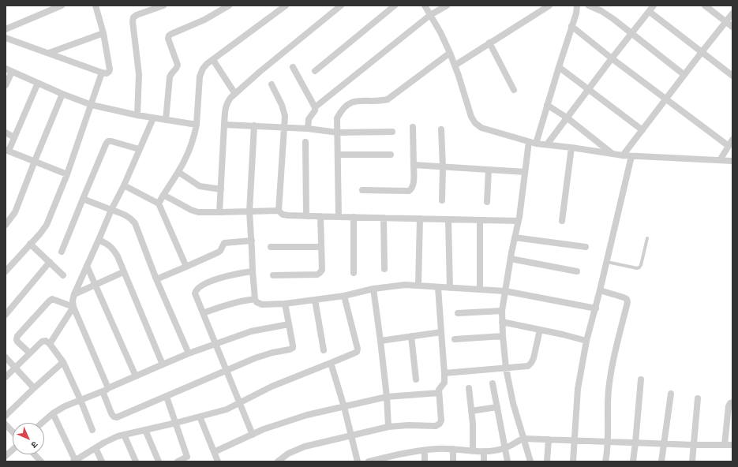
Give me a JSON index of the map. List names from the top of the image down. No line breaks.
{"north":"bottom right"}
